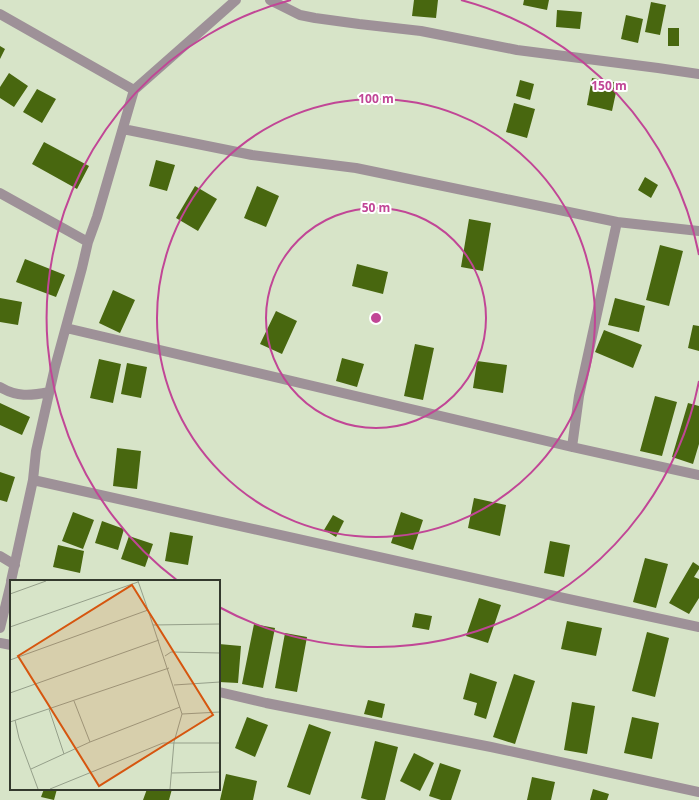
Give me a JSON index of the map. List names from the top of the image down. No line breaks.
{"rings":["150 m","100 m","50 m"]}
